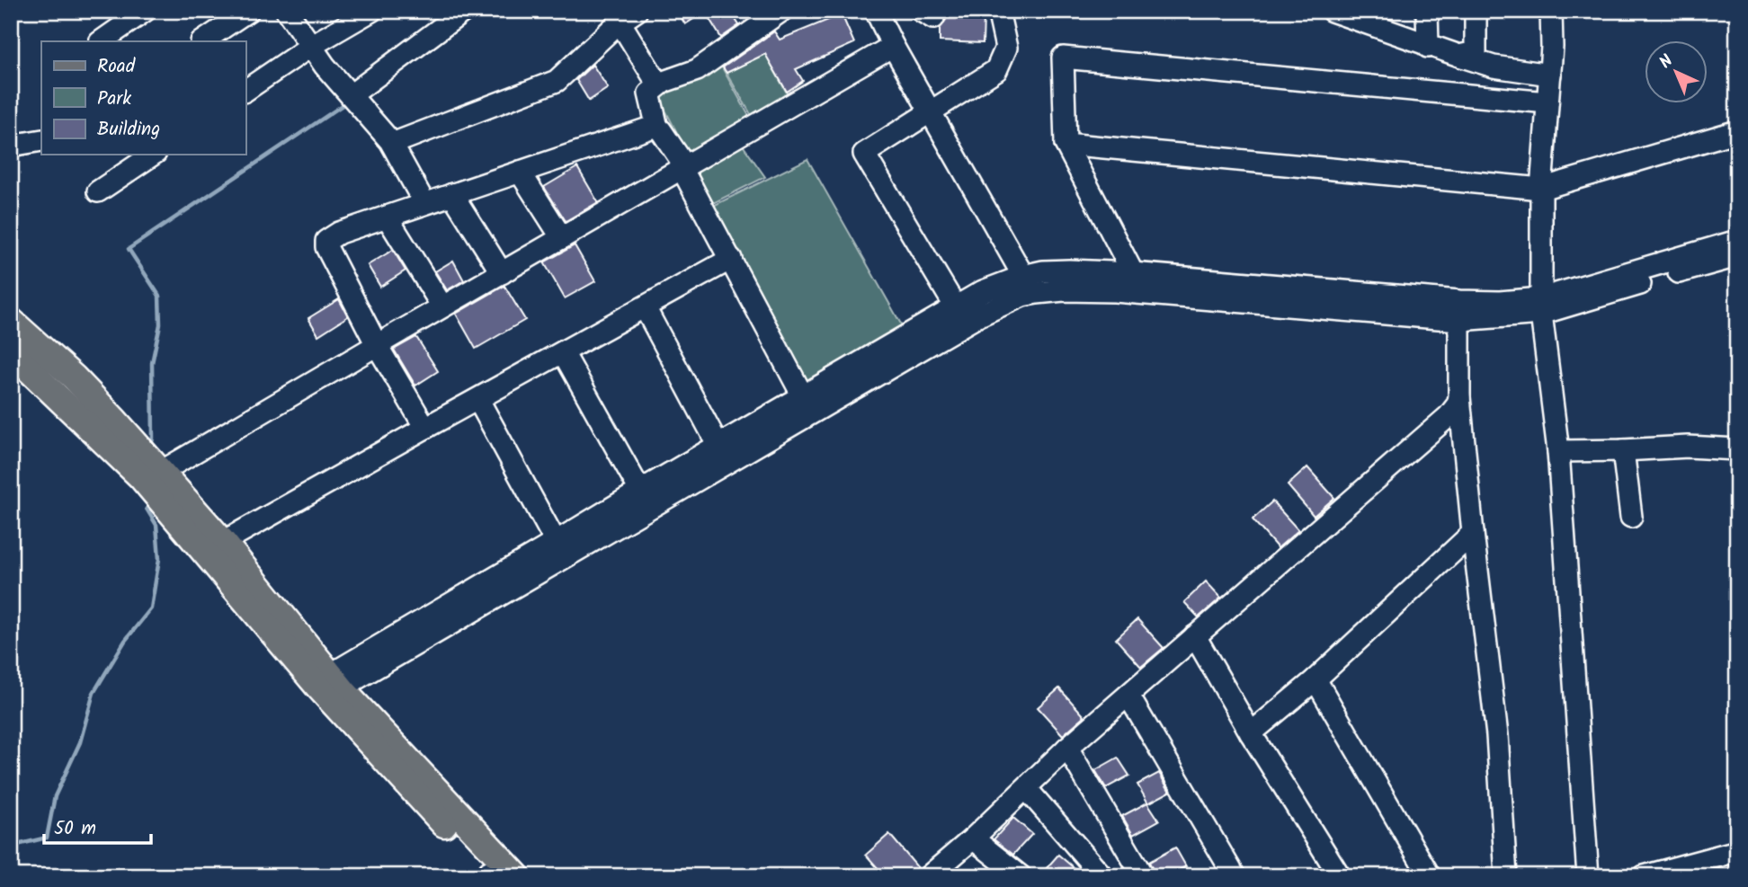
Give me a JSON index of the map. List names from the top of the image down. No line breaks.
{"legend":["Road","Park","Building"],"scale_bar":"50 m","north":"top left"}
